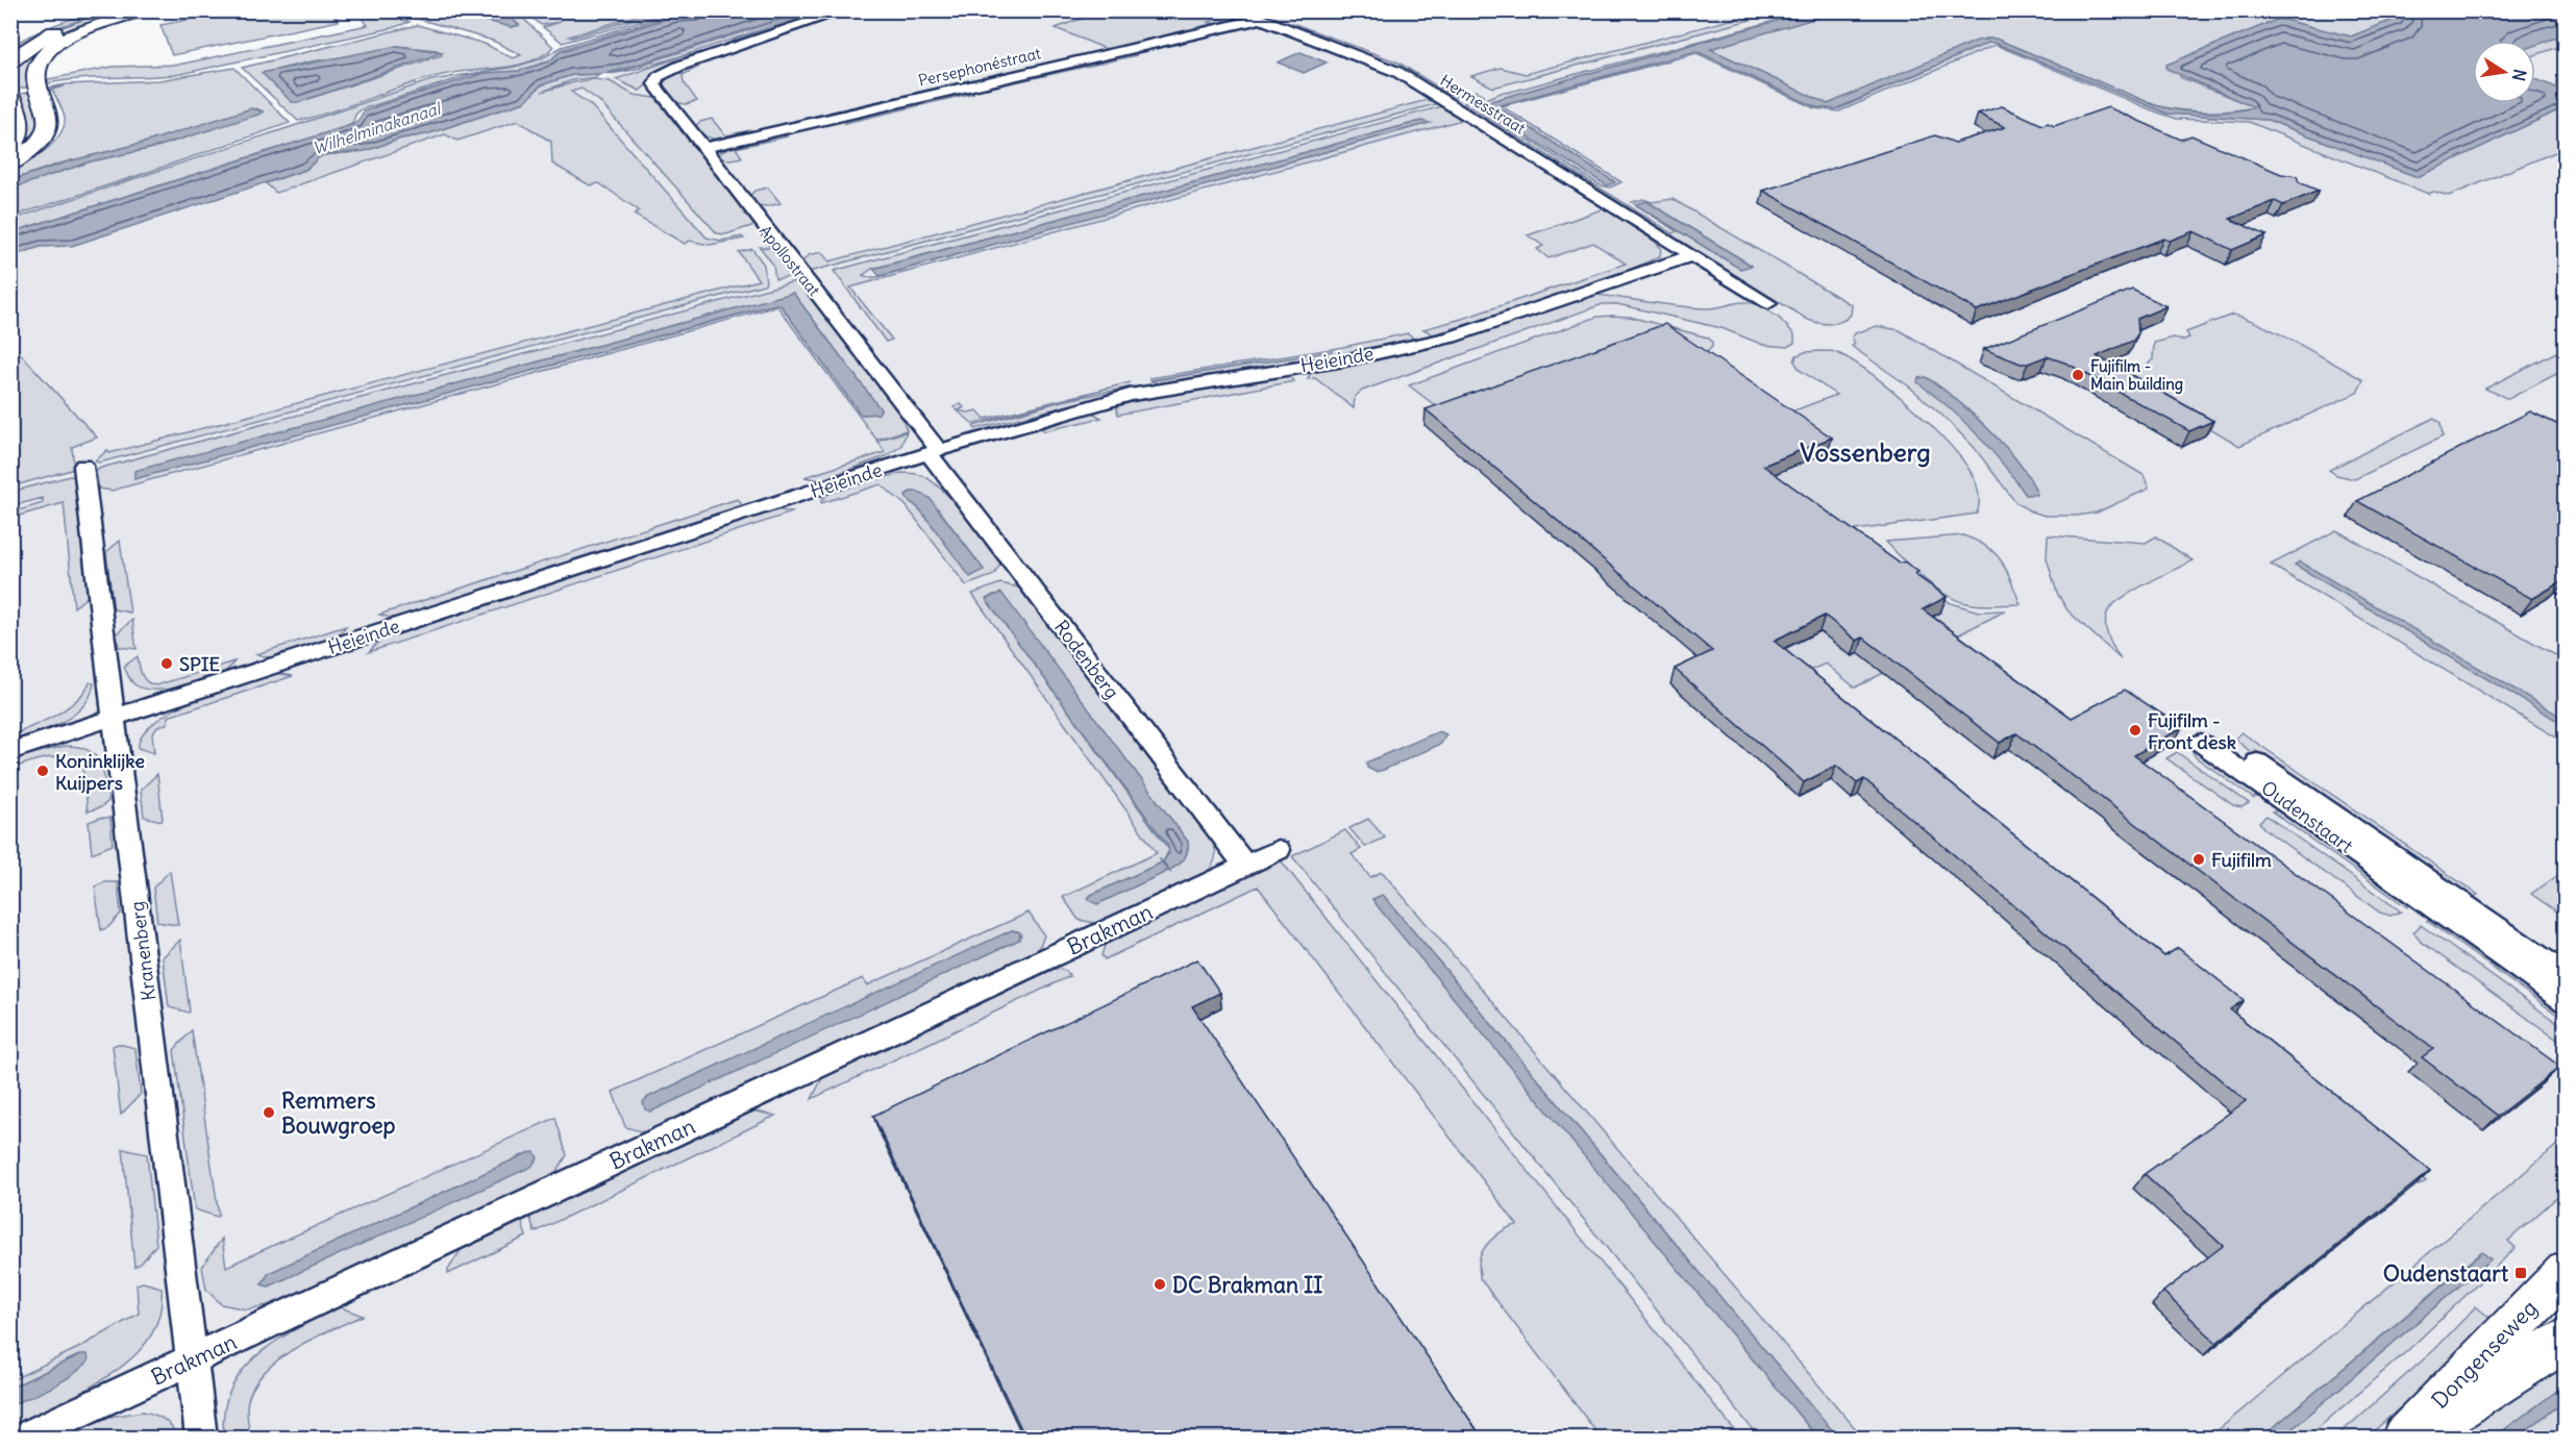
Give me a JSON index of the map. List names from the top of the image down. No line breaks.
{"streets":{"street":["Persephonéstraat","Hermesstraat","Apollostraat","Heieinde","Rodenberg","Oudenstaart","Brakman","Kranenberg","Dongenseweg"]},"crossings":[["Persephonéstraat","Hermesstraat"],["Persephonéstraat","Apollostraat"],["Hermesstraat","Heieinde"],["Apollostraat","Heieinde"],["Apollostraat","Rodenberg"],["Heieinde","Rodenberg"],["Heieinde","Kranenberg"],["Rodenberg","Brakman"],["Brakman","Kranenberg"]],"districts":["Vossenberg"],"water":["Wilhelminakanaal"],"places":{"other":["Fujifilm - Main building","SPIE","Fujifilm - Front desk","Koninklijke Kuijpers","Fujifilm","Remmers Bouwgroep","DC Brakman II"],"transit":["Oudenstaart"]},"north":"right"}
